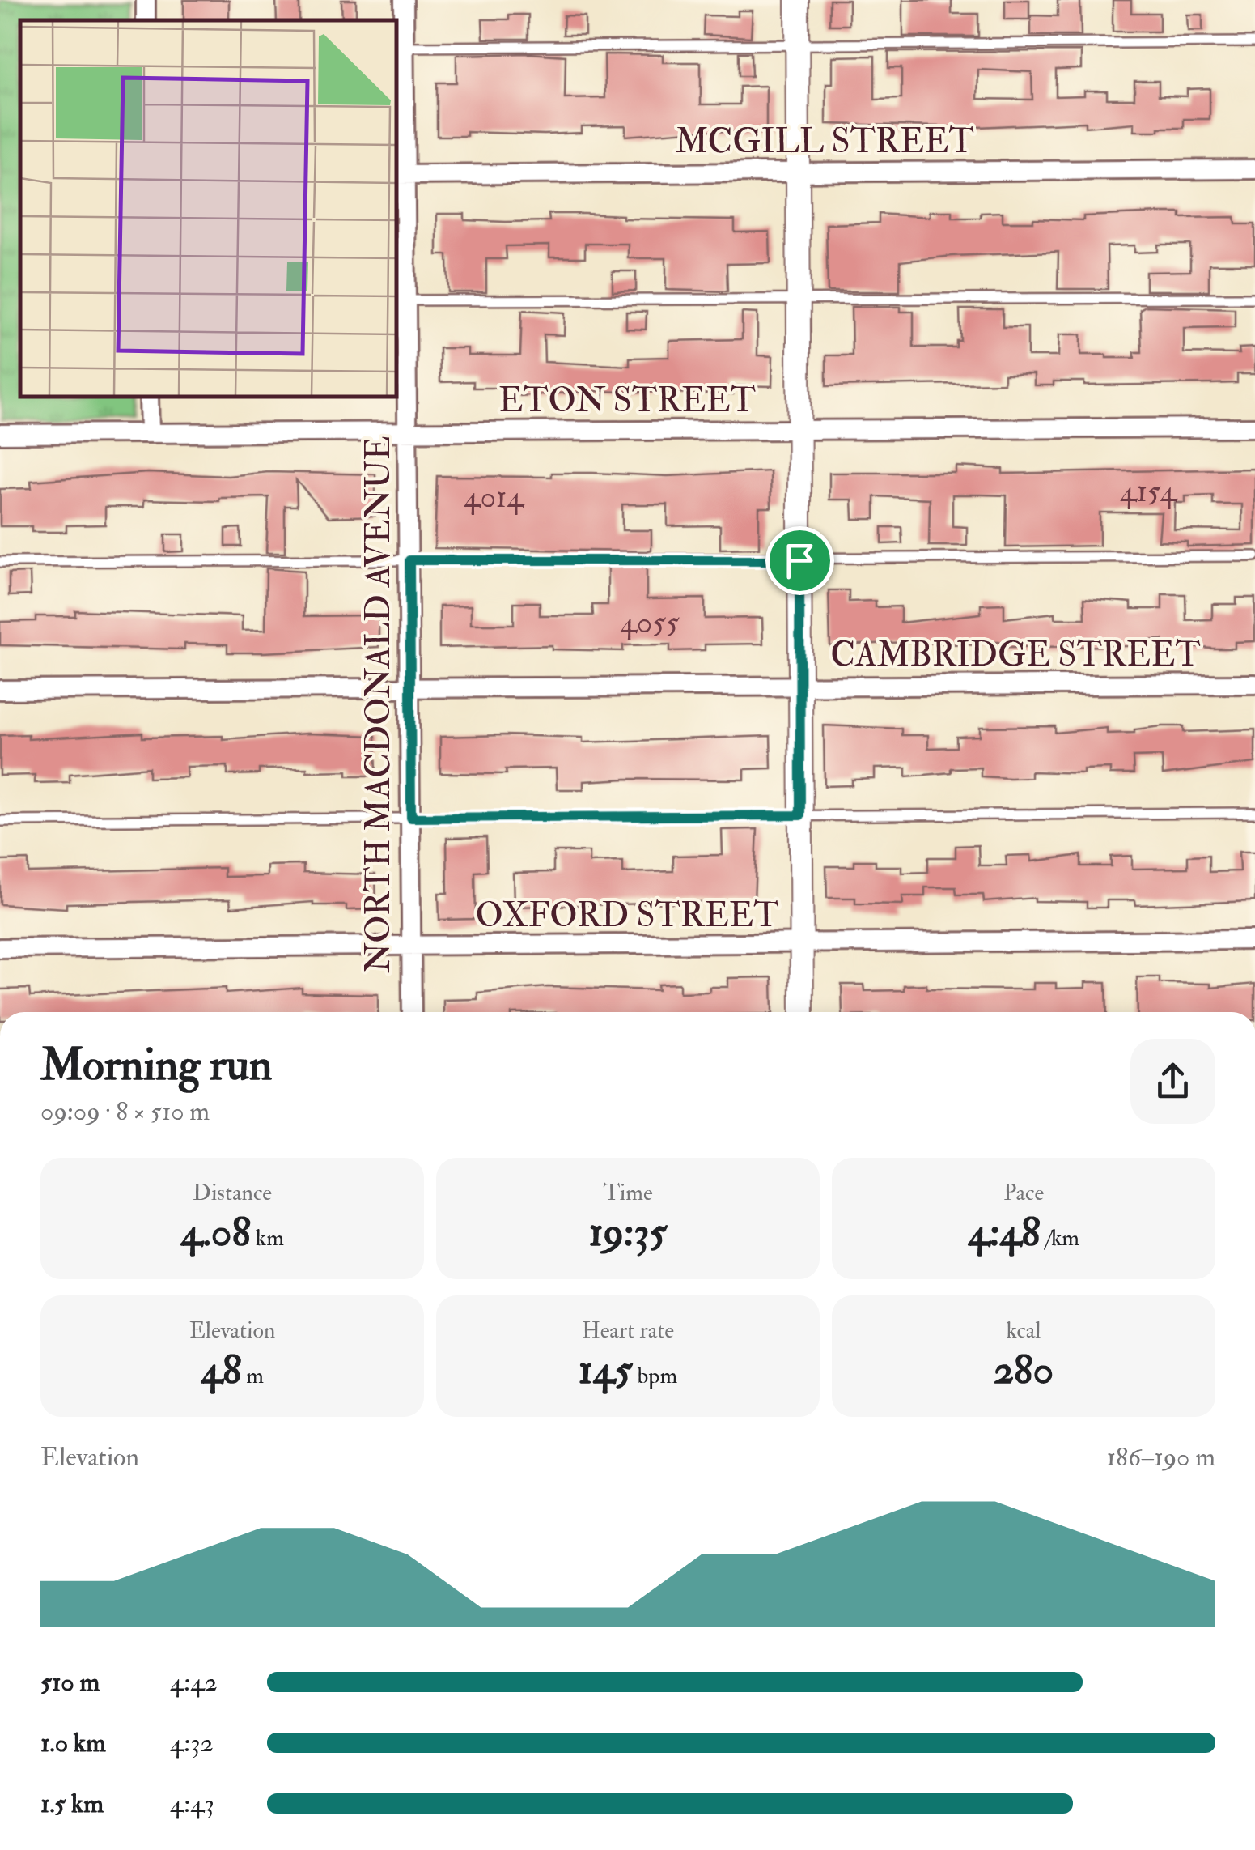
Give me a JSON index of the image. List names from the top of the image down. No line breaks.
{"streets":{"street":["MCGILL STREET","ETON STREET","CAMBRIDGE STREET","NORTH MACDONALD AVENUE","OXFORD STREET"]},"crossings":[["MCGILL STREET","NORTH MACDONALD AVENUE"],["ETON STREET","NORTH MACDONALD AVENUE"],["CAMBRIDGE STREET","NORTH MACDONALD AVENUE"],["NORTH MACDONALD AVENUE","OXFORD STREET"]],"house_numbers":["4154","4014","4055"],"page":{"heading":["Morning run","09:09 · 8 × 510 m"],"stats":[["Distance","4.08 km"],["Time","19:35"],["Pace","4:48 /km"],["Elevation","48 m"],["Heart rate","145 bpm"],["kcal","280"]],"chart":["Elevation","186–190 m"],"list":[{"name":"510 m","note":"4:42"},{"name":"1.0 km","note":"4:32"},{"name":"1.5 km","note":"4:43"}]}}
